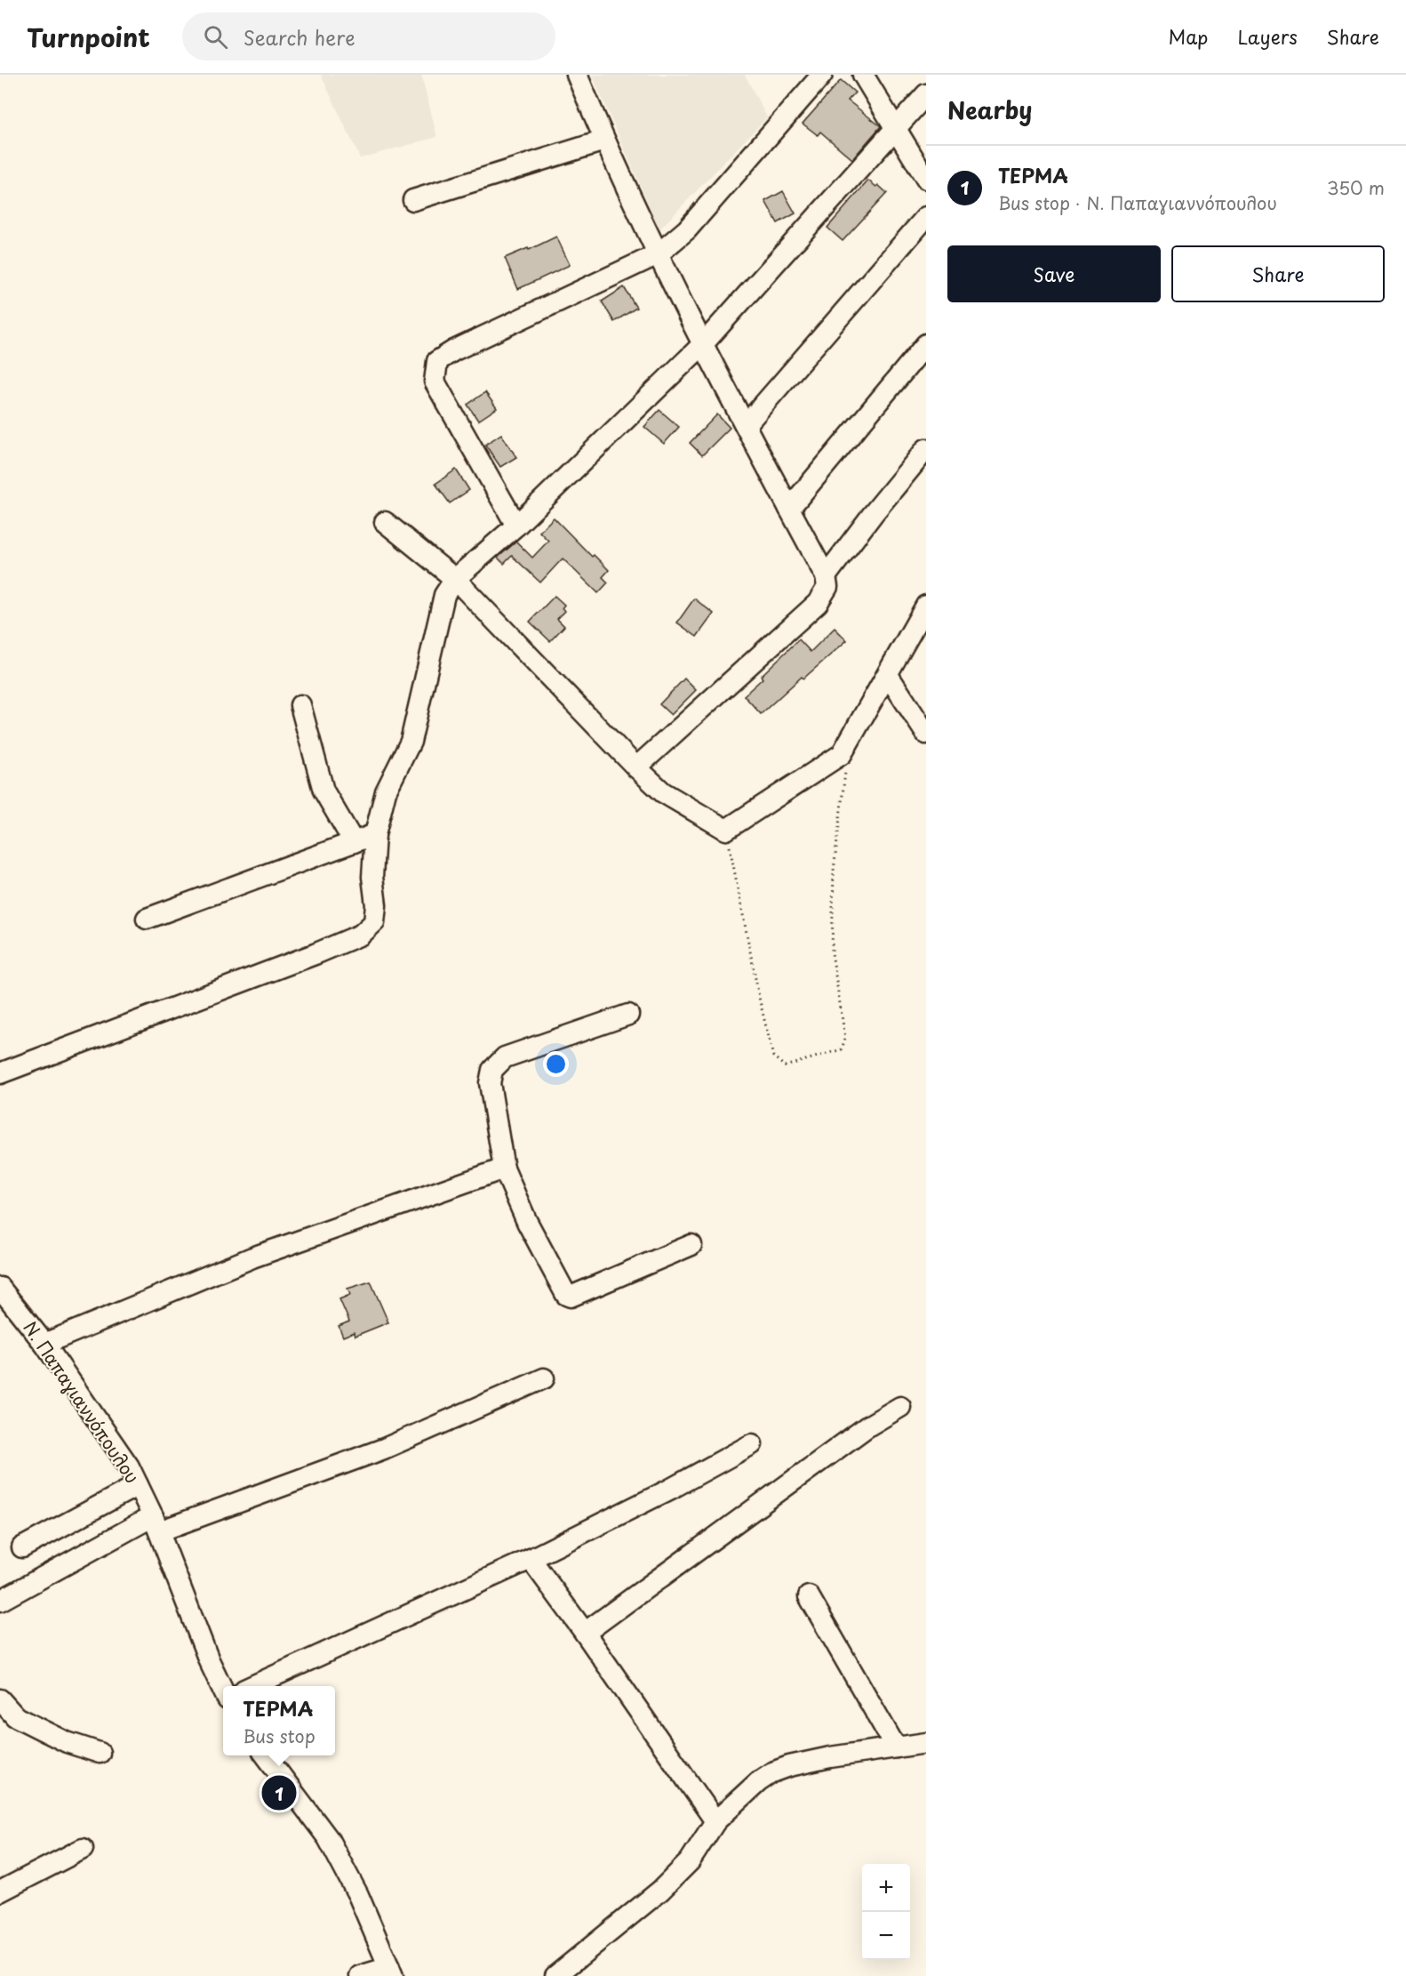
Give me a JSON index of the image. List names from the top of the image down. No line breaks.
{"streets":{"street":["Ν. Παπαγιαννόπουλου"]},"page":{"header":"Turnpoint","search":"Search here","nav":["Map","Layers","Share"],"heading":"Nearby","list":[{"mark":"1","name":"ΤΕΡΜΑ","note":"Bus stop · Ν. Παπαγιαννόπουλου","value":"350 m"}],"buttons":["Save","Share"],"popup":["ΤΕΡΜΑ","Bus stop"],"pins":"1","map_buttons":["+","−"]}}
